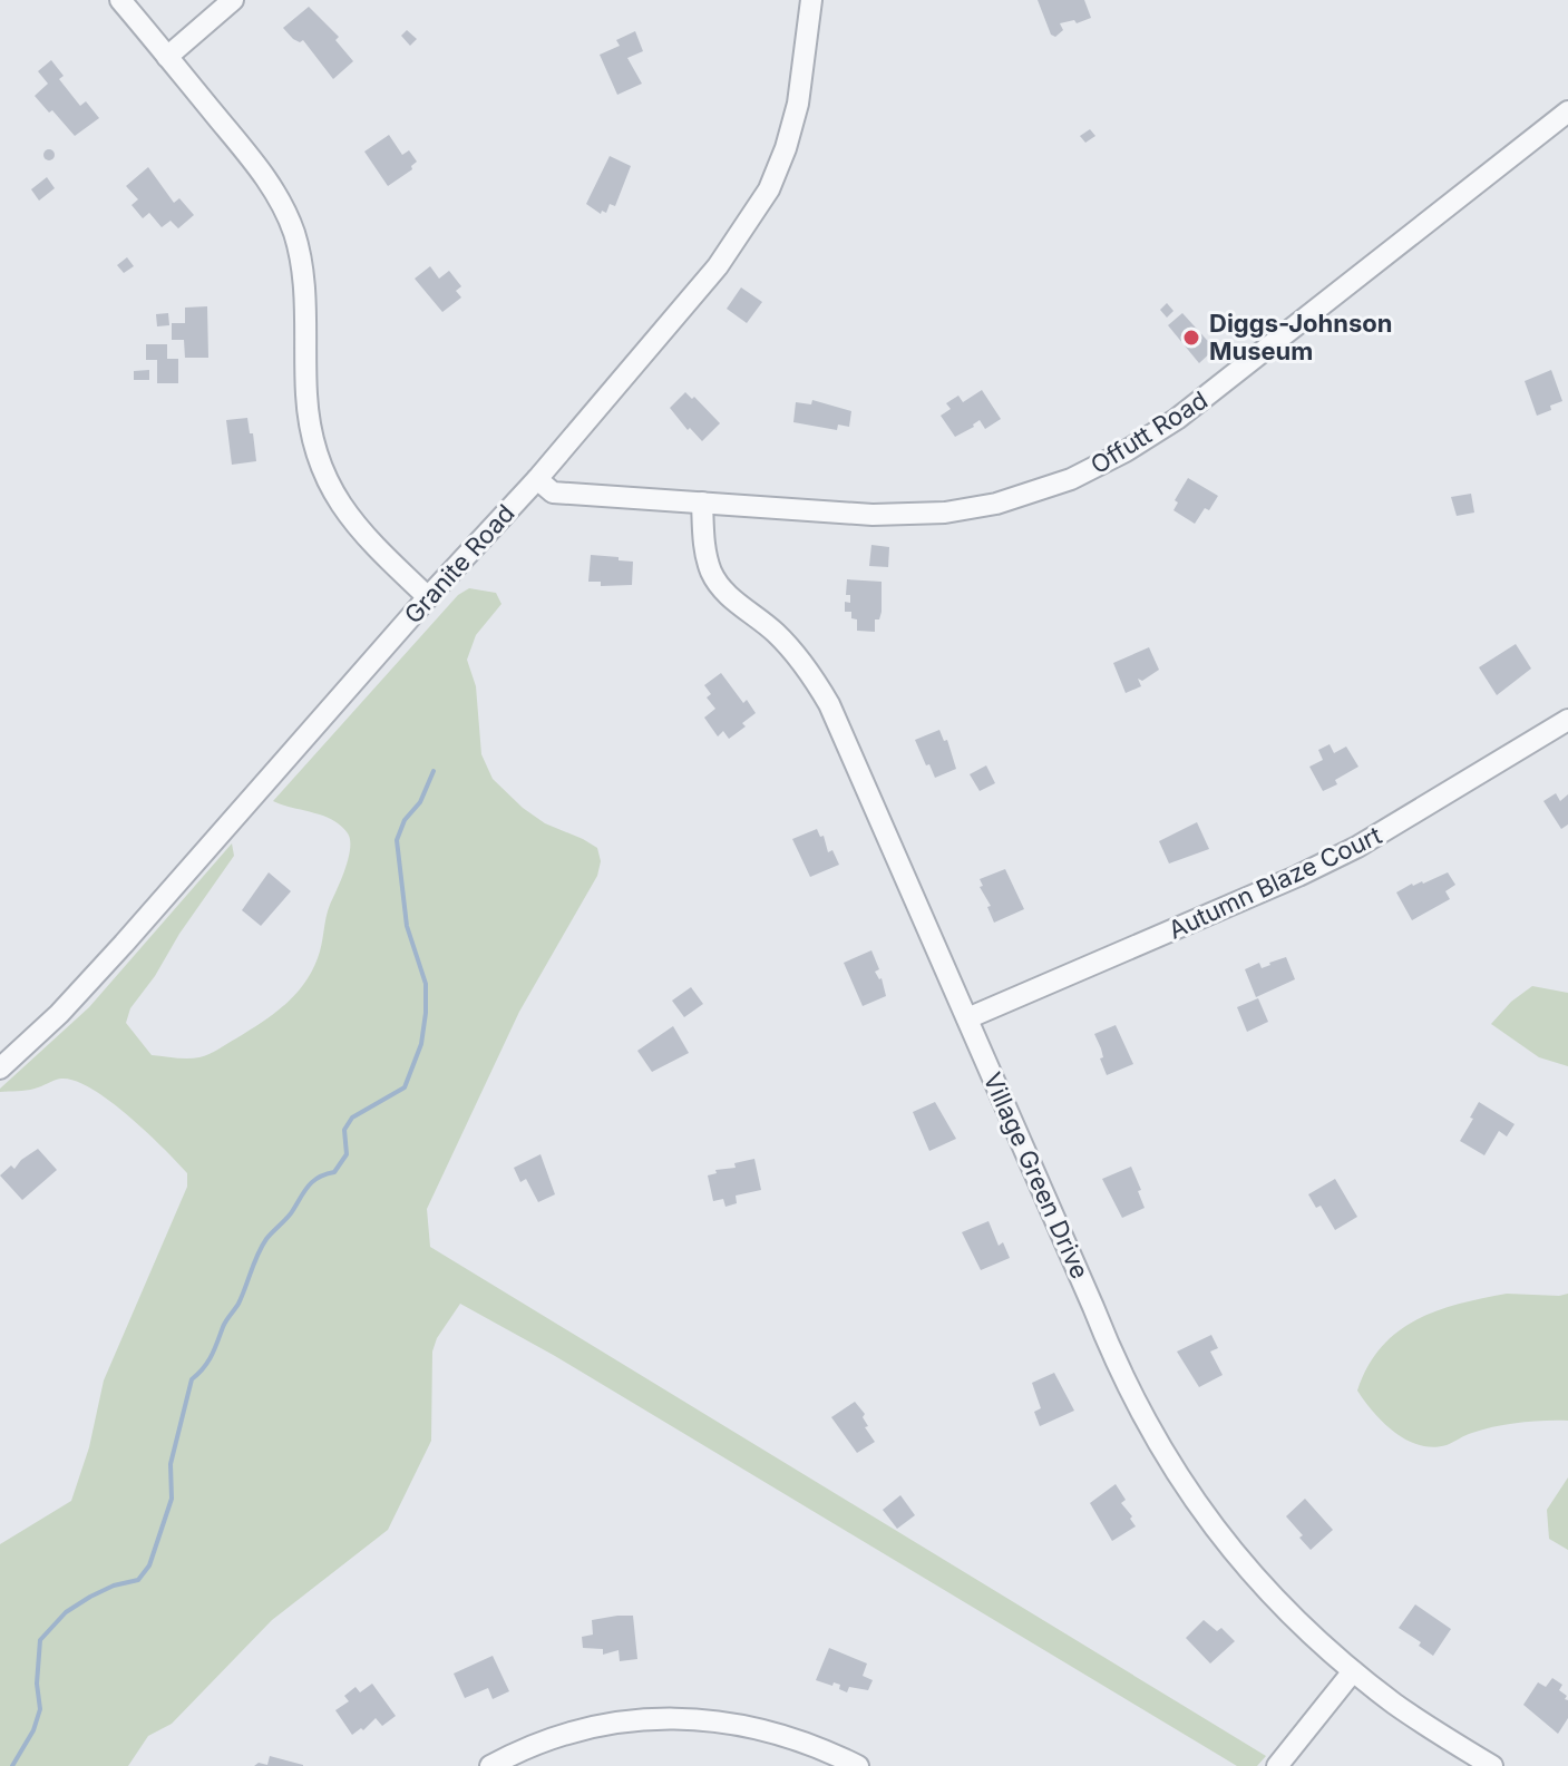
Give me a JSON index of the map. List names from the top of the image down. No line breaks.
{"streets":{"street":["Offutt Road","Granite Road","Autumn Blaze Court","Village Green Drive"]},"crossings":[["Offutt Road","Granite Road"],["Offutt Road","Village Green Drive"],["Autumn Blaze Court","Village Green Drive"]],"places":["Diggs-Johnson Museum"]}
